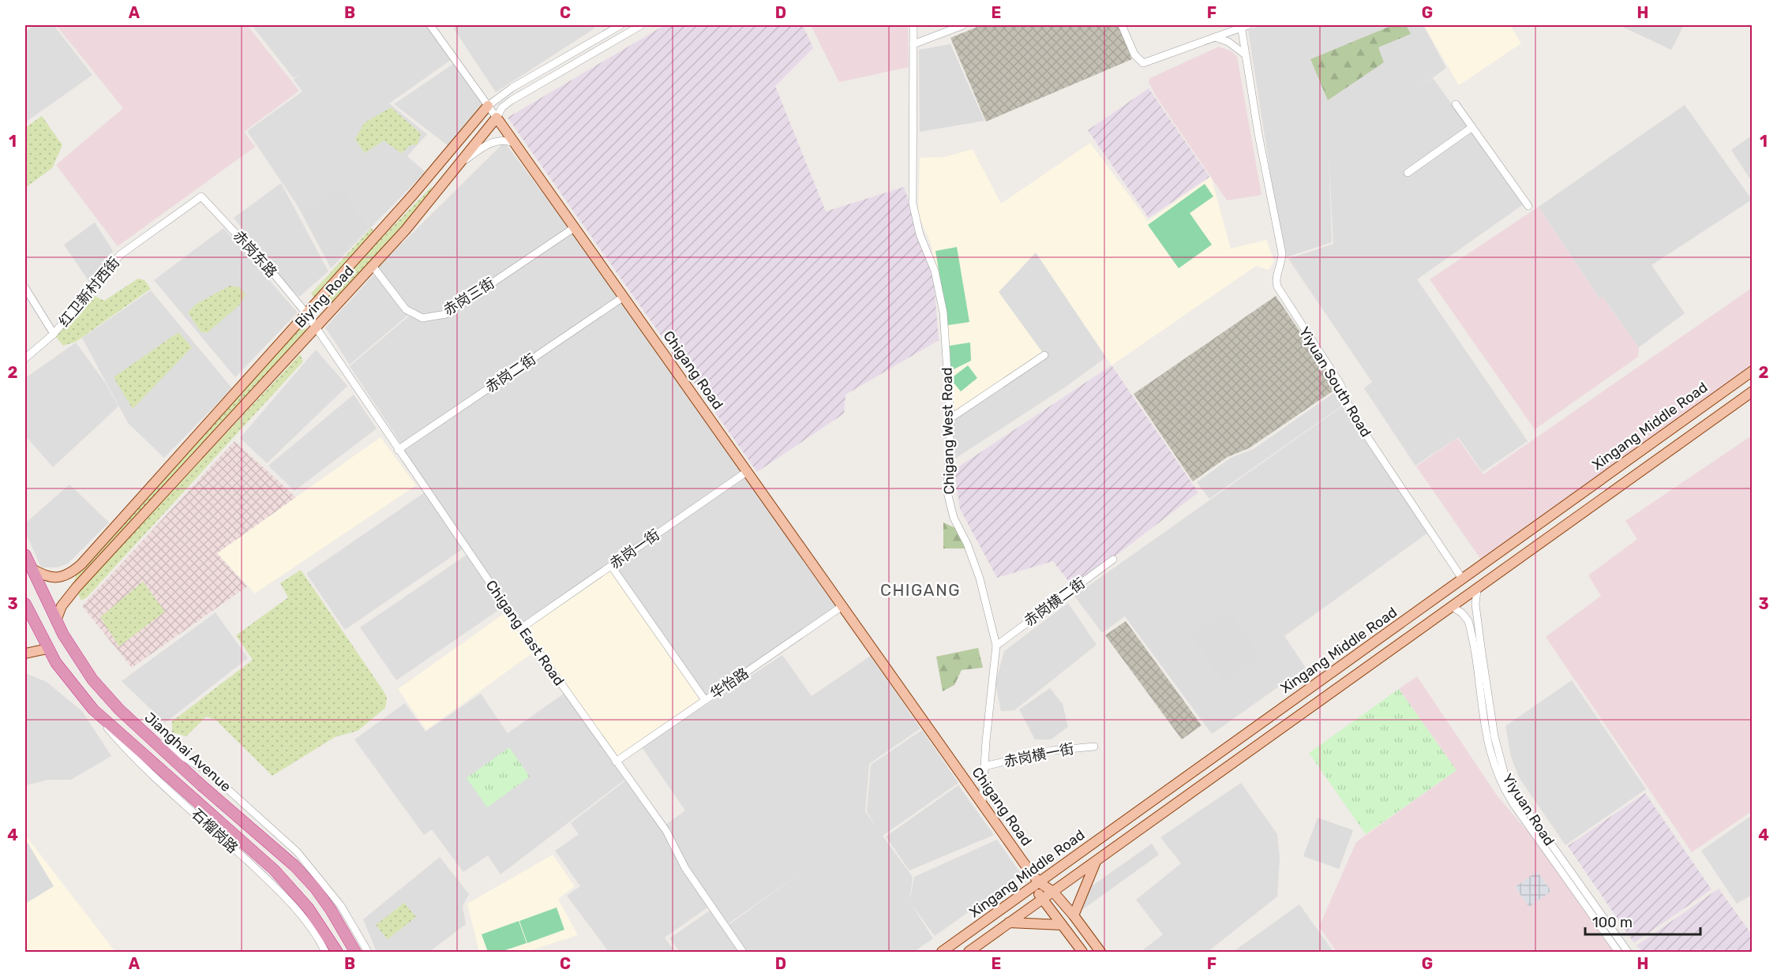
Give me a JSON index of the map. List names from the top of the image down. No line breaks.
{"streets":{"highway":["Jianghai Avenue"],"main road":["Biying Road","Chigang Road","Xingang Middle Road"],"street":["赤岗东路","红卫新村西街","赤岗三街","赤岗二街","Yiyuan South Road","Chigang West Road","赤岗一街","赤岗横二街","Chigang East Road","华怡路","赤岗横一街","Yiyuan Road","石榴岗路"]},"crossings":[["赤岗东路","红卫新村西街"],["赤岗东路","Biying Road"],["赤岗东路","Chigang East Road"],["Biying Road","赤岗三街"],["Biying Road","Chigang Road"],["Biying Road","Chigang East Road"],["Biying Road","Jianghai Avenue"],["赤岗三街","Chigang Road"],["Chigang Road","赤岗二街"],["Chigang Road","Xingang Middle Road"],["Chigang Road","Chigang West Road"],["Chigang Road","赤岗一街"],["Chigang Road","华怡路"],["赤岗二街","Chigang East Road"],["Yiyuan South Road","Xingang Middle Road"],["Xingang Middle Road","Yiyuan Road"],["Chigang West Road","赤岗横二街"],["Chigang West Road","赤岗横一街"],["赤岗一街","Chigang East Road"],["Chigang East Road","华怡路"]],"districts":["CHIGANG"],"scale_bar":"100 m","grid":{"columns":["A","B","C","D","E","F","G","H"],"rows":["1","2","3","4"]}}
